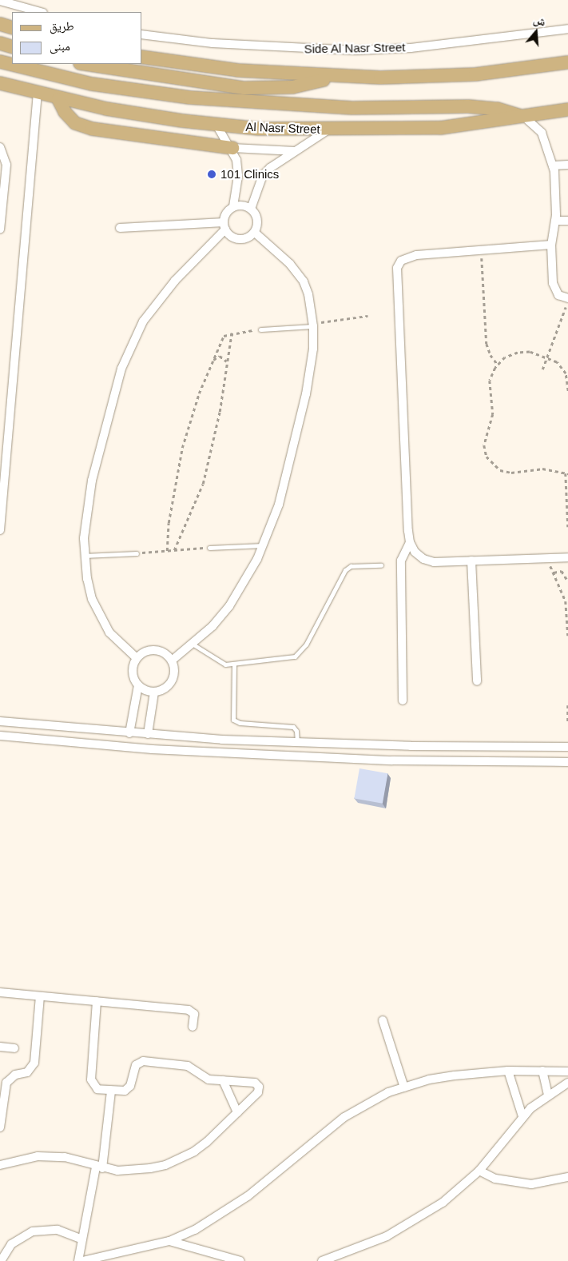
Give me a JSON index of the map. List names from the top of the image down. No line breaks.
{"streets":{"main road":["Al Nasr Street"],"street":["Side Al Nasr Street"]},"places":["101 Clinics"],"legend":["طريق","مبنى"],"north":"top"}
